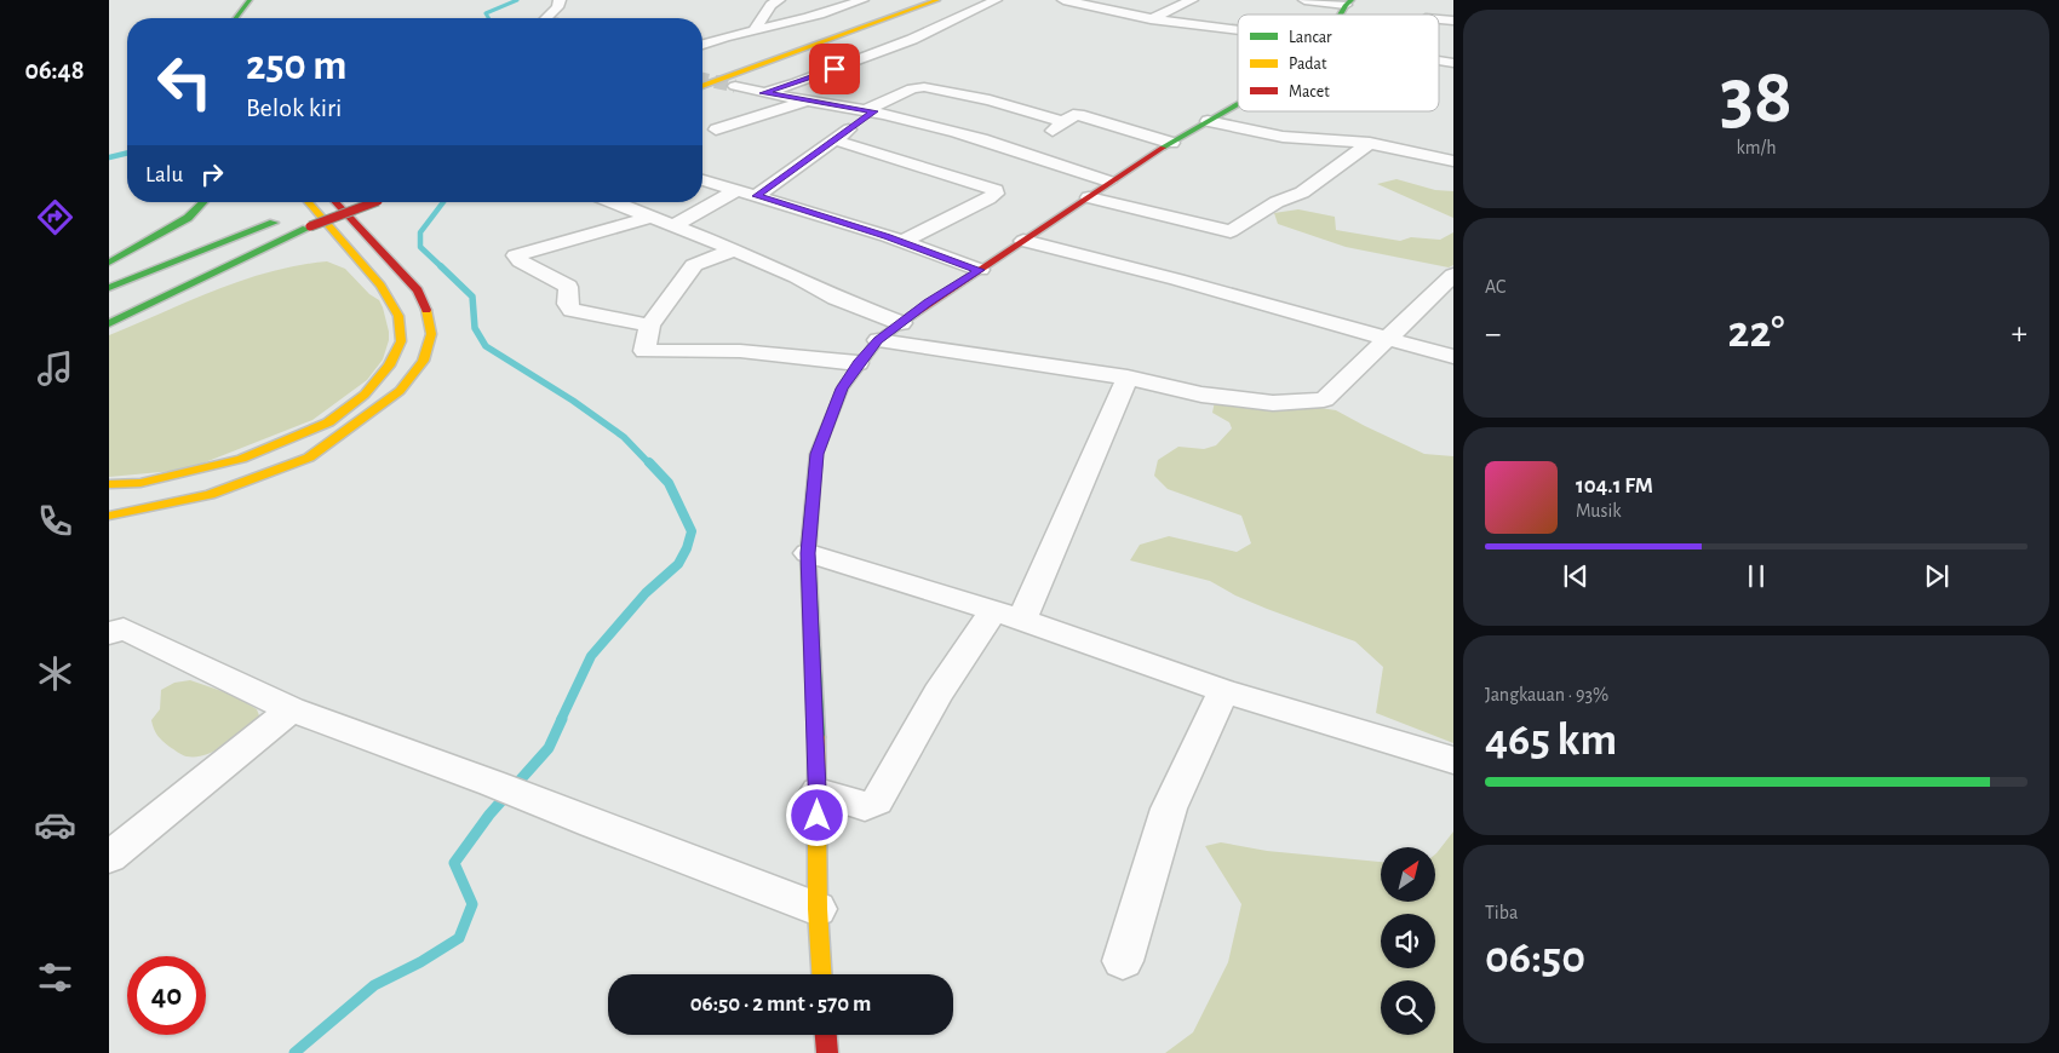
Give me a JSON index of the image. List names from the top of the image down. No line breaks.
{"legend":["Lancar","Padat","Macet"],"north":"top right","page":{"tabs":"06:48","tile":[["38","km/h"],"AC",["Jangkauan · 93%","465 km"],["Tiba","06:50"]],"turn":["250 m","Belok kiri"],"then":"Lalu","heat":["−","22°","+"],"song":["104.1 FM","Musik"],"limit":"40","trip":"06:50 · 2 mnt · 570 m"}}
